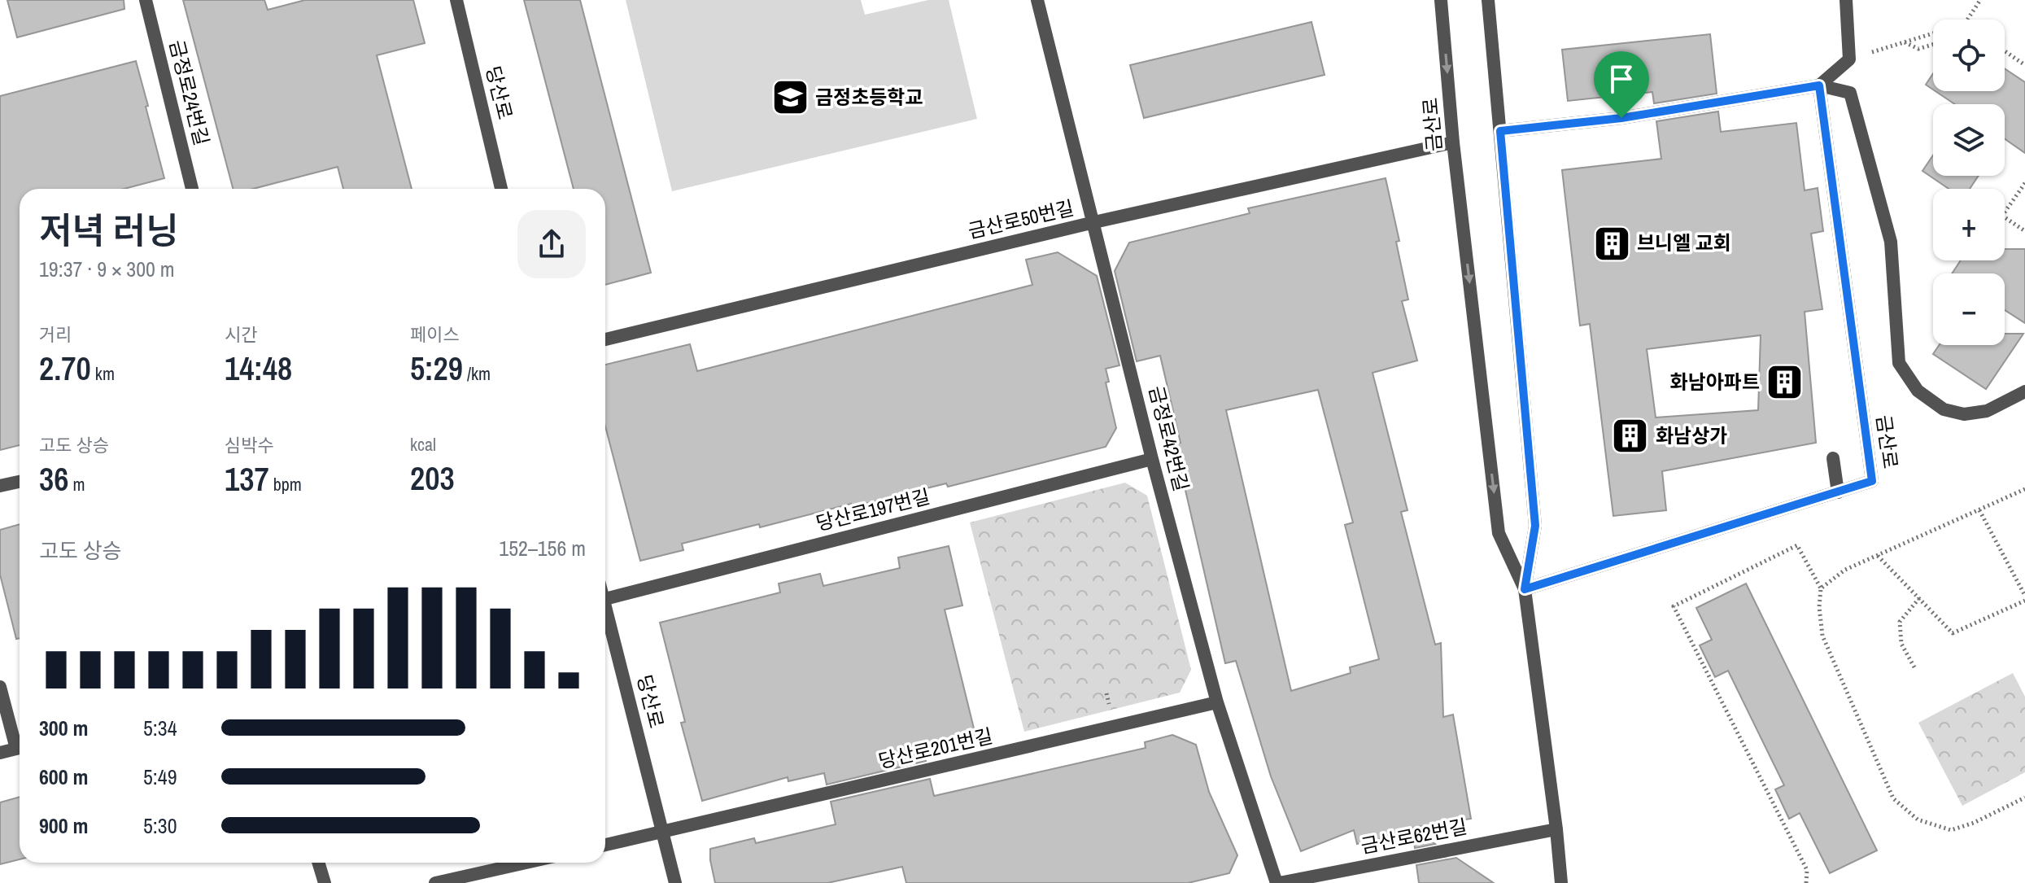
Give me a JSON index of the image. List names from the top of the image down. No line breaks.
{"streets":{"street":["금정로24번길","당산로","금산로","금산로50번길","금정로42번길","당산로197번길","당산로201번길","금산로62번길"]},"crossings":[["당산로","당산로201번길"],["금산로","금산로50번길"],["금산로","금산로62번길"],["금산로50번길","금정로42번길"],["금정로42번길","당산로197번길"],["금정로42번길","당산로201번길"],["금정로42번길","금산로62번길"]],"places":{"school or university":["금정초등학교"],"building":["브니엘 교회","화남아파트","화남상가"]},"page":{"map_buttons":["+","−"],"heading":["저녁 러닝","19:37 · 9 × 300 m"],"stats":[["거리","2.70 km"],["시간","14:48"],["페이스","5:29 /km"],["고도 상승","36 m"],["심박수","137 bpm"],["kcal","203"]],"chart":["고도 상승","152–156 m"],"list":[{"name":"300 m","note":"5:34"},{"name":"600 m","note":"5:49"},{"name":"900 m","note":"5:30"}]}}
